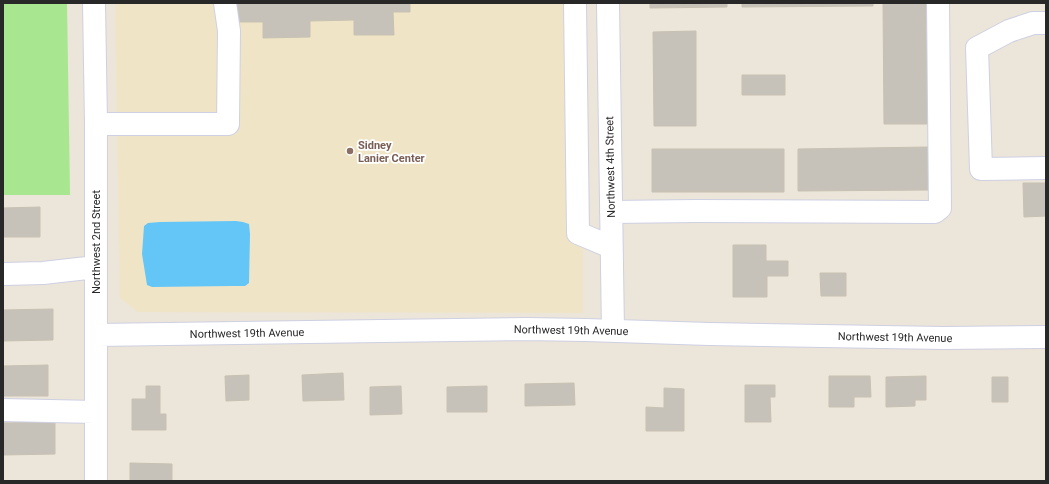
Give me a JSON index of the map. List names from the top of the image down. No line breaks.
{"streets":{"street":["Northwest 4th Street","Northwest 2nd Street","Northwest 19th Avenue"]},"crossings":[["Northwest 4th Street","Northwest 19th Avenue"],["Northwest 2nd Street","Northwest 19th Avenue"]],"places":["Sidney Lanier Center"]}
